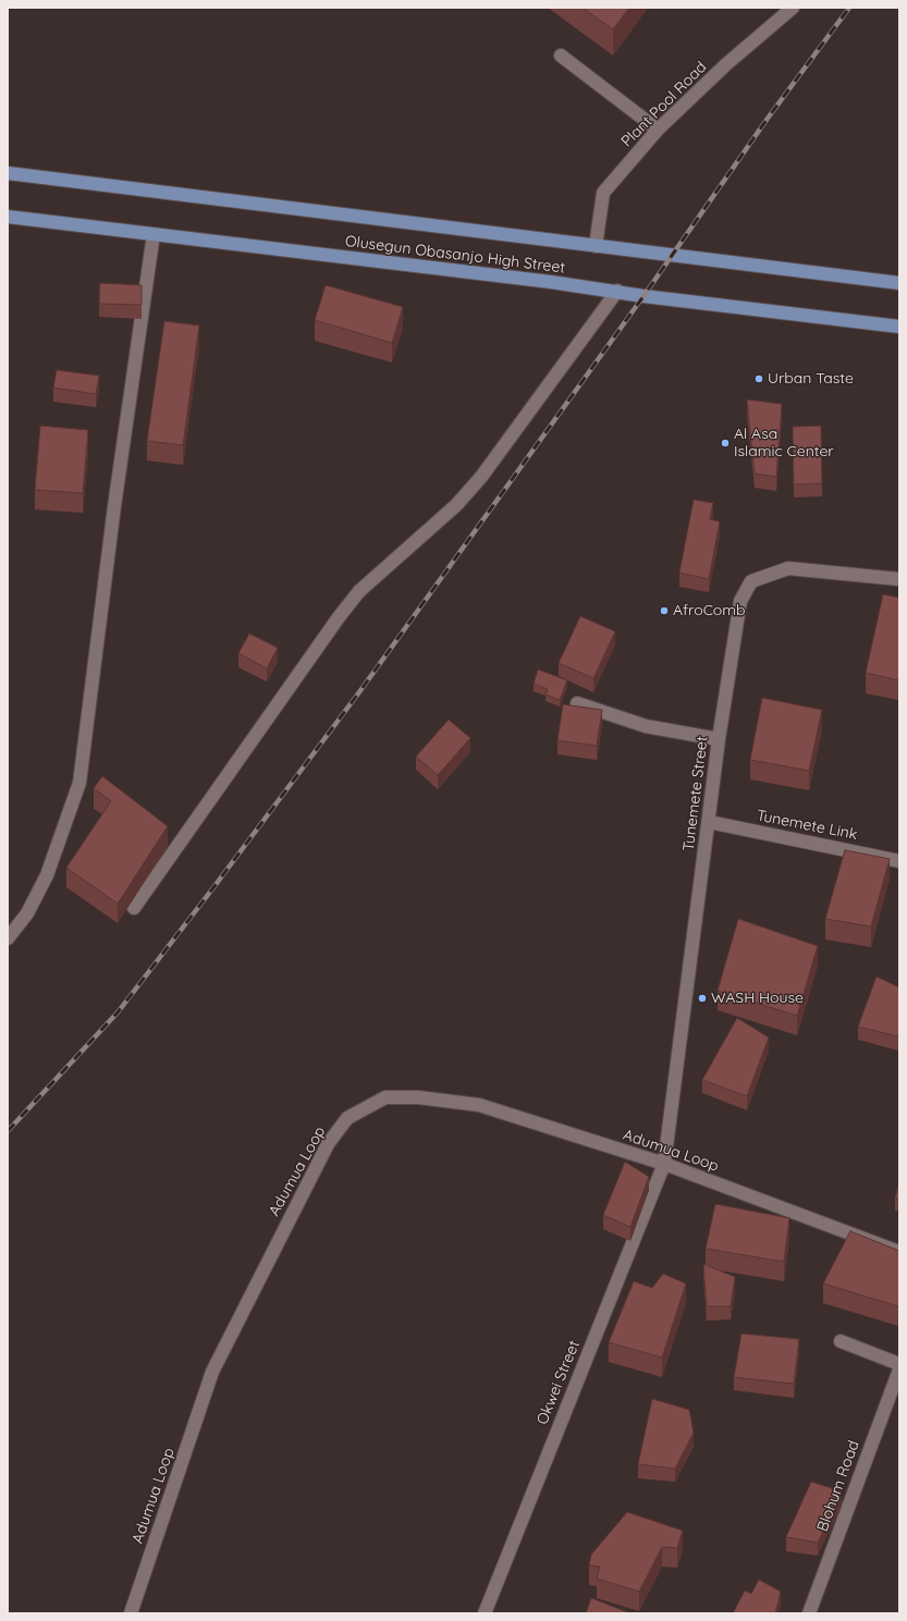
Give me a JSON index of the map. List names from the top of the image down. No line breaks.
{"streets":{"main road":["Olusegun Obasanjo High Street"],"street":["Plant Pool Road","Tunemete Street","Tunemete Link","Adumua Loop","Okwei Street","Blohum Road"]},"crossings":[["Plant Pool Road","Olusegun Obasanjo High Street"],["Tunemete Street","Tunemete Link"],["Tunemete Street","Adumua Loop"],["Tunemete Street","Okwei Street"],["Adumua Loop","Okwei Street"]],"places":["Urban Taste","Al Asa Islamic Center","AfroComb","WASH House"]}
